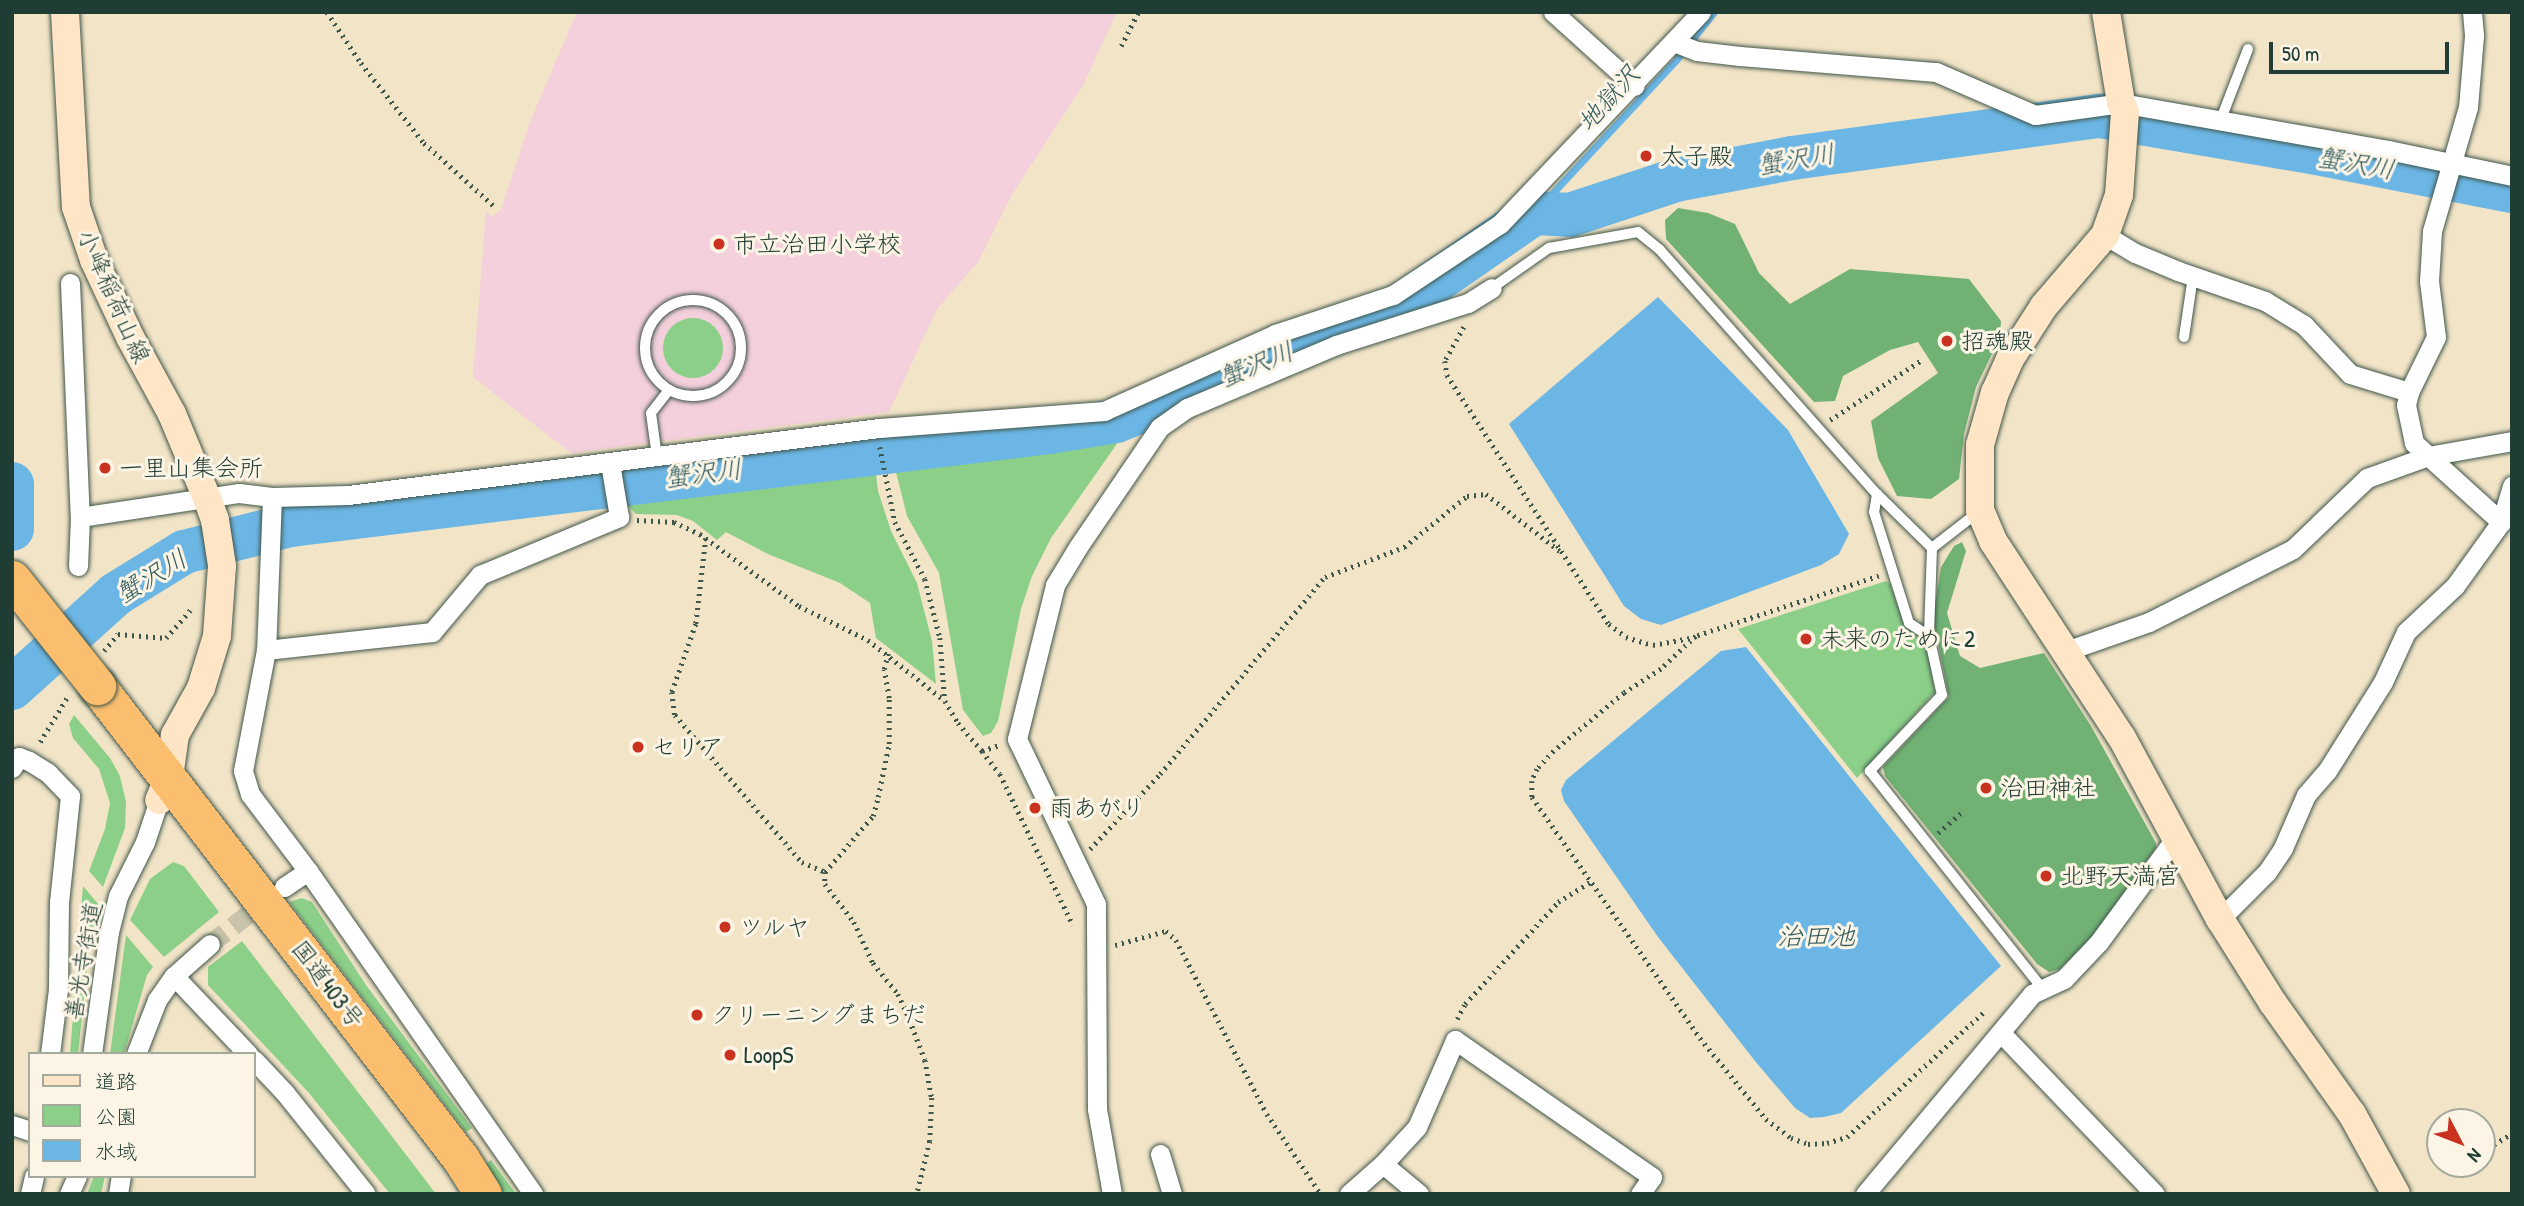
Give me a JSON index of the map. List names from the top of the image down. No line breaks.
{"streets":{"highway":["国道403号"],"street":["小峰稲荷山線","善光寺街道"]},"crossings":[["小峰稲荷山線","善光寺街道"],["小峰稲荷山線","国道403号"],["善光寺街道","国道403号"]],"water":["地獄沢","蟹沢川","治田池"],"places":["太子殿","市立治田小学校","招魂殿","一里山集会所","未来のために2","セリア","治田神社","雨あがり","北野天満宮","ツルヤ","クリーニングまちだ","LoopS"],"legend":["道路","公園","水域"],"scale_bar":"50 m","north":"bottom right"}
